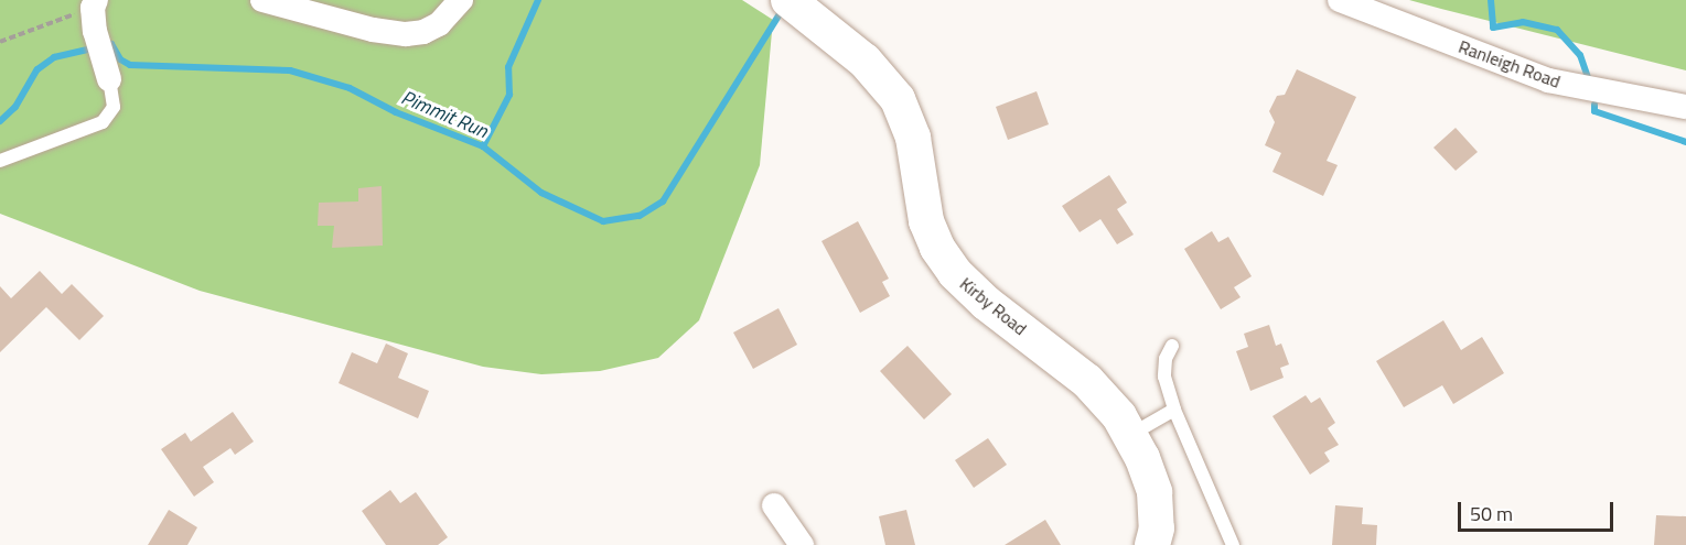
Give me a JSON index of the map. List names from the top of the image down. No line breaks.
{"streets":{"main road":["Kirby Road"],"street":["Ranleigh Road"]},"water":["Pimmit Run"],"scale_bar":"50 m"}
